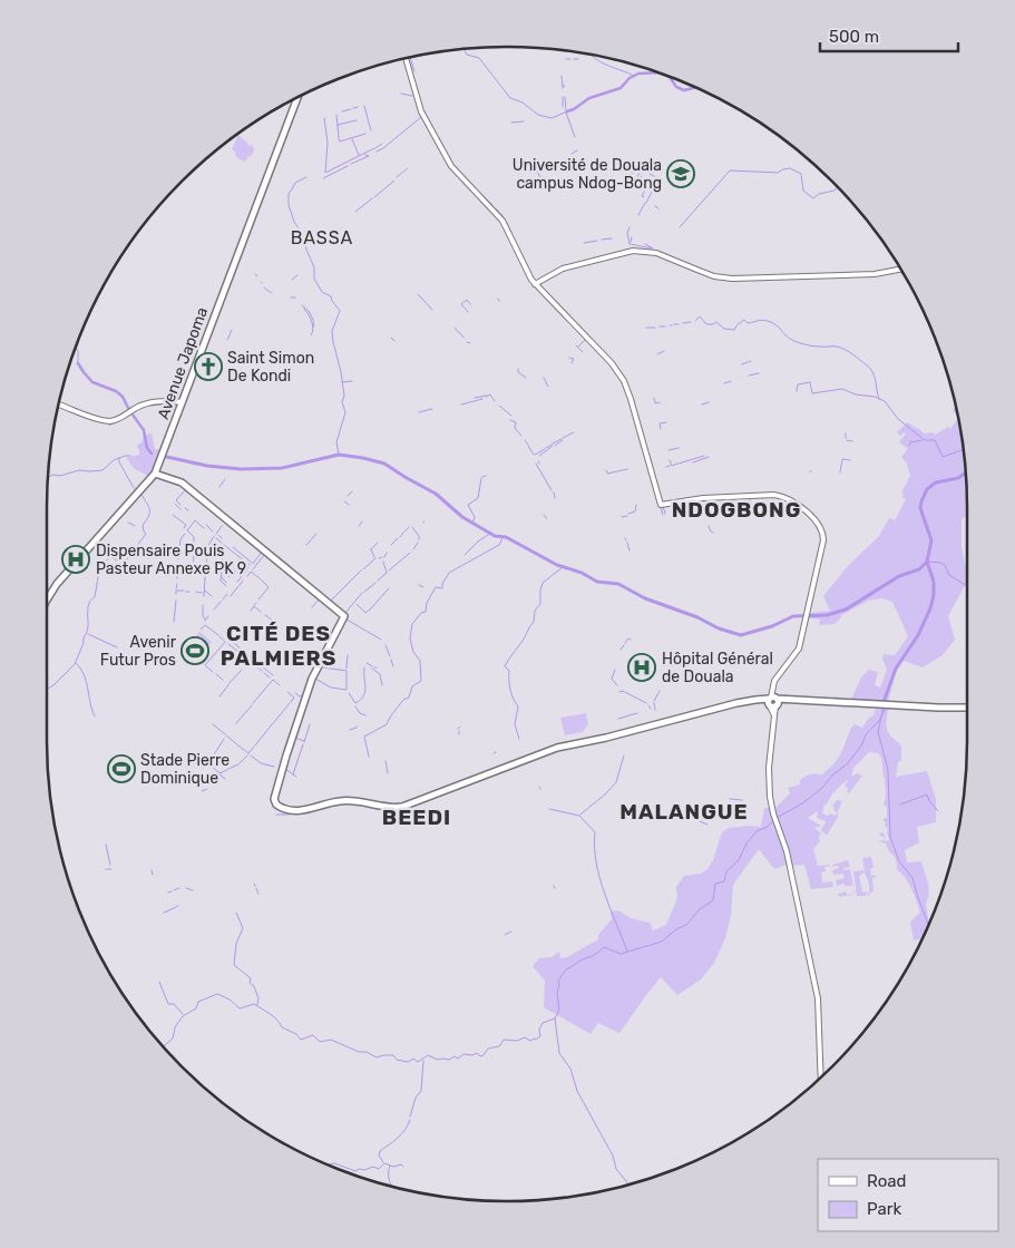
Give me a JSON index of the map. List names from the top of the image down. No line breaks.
{"streets":{"main road":["Avenue Japoma"]},"districts":["BASSA","NDOGBONG","CITÉ DES PALMIERS","MALANGUE","BEEDI"],"places":{"school or university":["Université de Douala campus Ndog-Bong"],"church":["Saint Simon De Kondi"],"hospital":["Dispensaire Pouis Pasteur Annexe PK 9","Hôpital Général de Douala"],"sports":["Avenir Futur Pros","Stade Pierre Dominique"]},"legend":["Road","Park"],"scale_bar":"500 m"}
